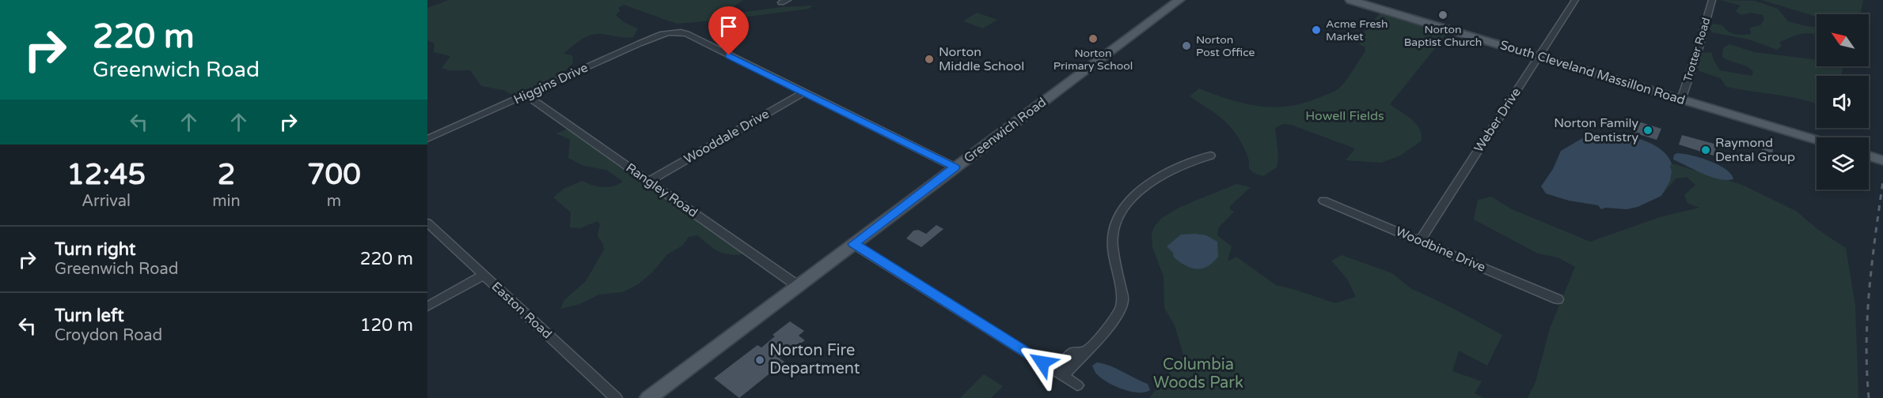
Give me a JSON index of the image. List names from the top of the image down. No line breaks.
{"streets":{"main road":["South Cleveland Massillon Road","Greenwich Road"],"street":["Trotter Road","Higgins Drive","Weber Drive","Wooddale Drive","Rangley Road","Woodbine Drive","Easton Road"]},"crossings":[["Trotter Road","South Cleveland Massillon Road"],["South Cleveland Massillon Road","Weber Drive"],["Higgins Drive","Wooddale Drive"],["Higgins Drive","Rangley Road"],["Weber Drive","Woodbine Drive"],["Greenwich Road","Rangley Road"],["Wooddale Drive","Rangley Road"]],"parks":["Howell Fields","Columbia Woods Park"],"places":["Norton Baptist Church","Acme Fresh Market","Norton Primary School","Norton Post Office","Norton Middle School","Norton Family Dentistry","Raymond Dental Group","Norton Fire Department"],"north":"top left","page":{"turn":["220 m","Greenwich Road"],"eta":["12:45","Arrival","2","min","700","m"],"list":[{"name":"Turn right","note":"Greenwich Road","value":"220 m"},{"name":"Turn left","note":"Croydon Road","value":"120 m"}]}}
